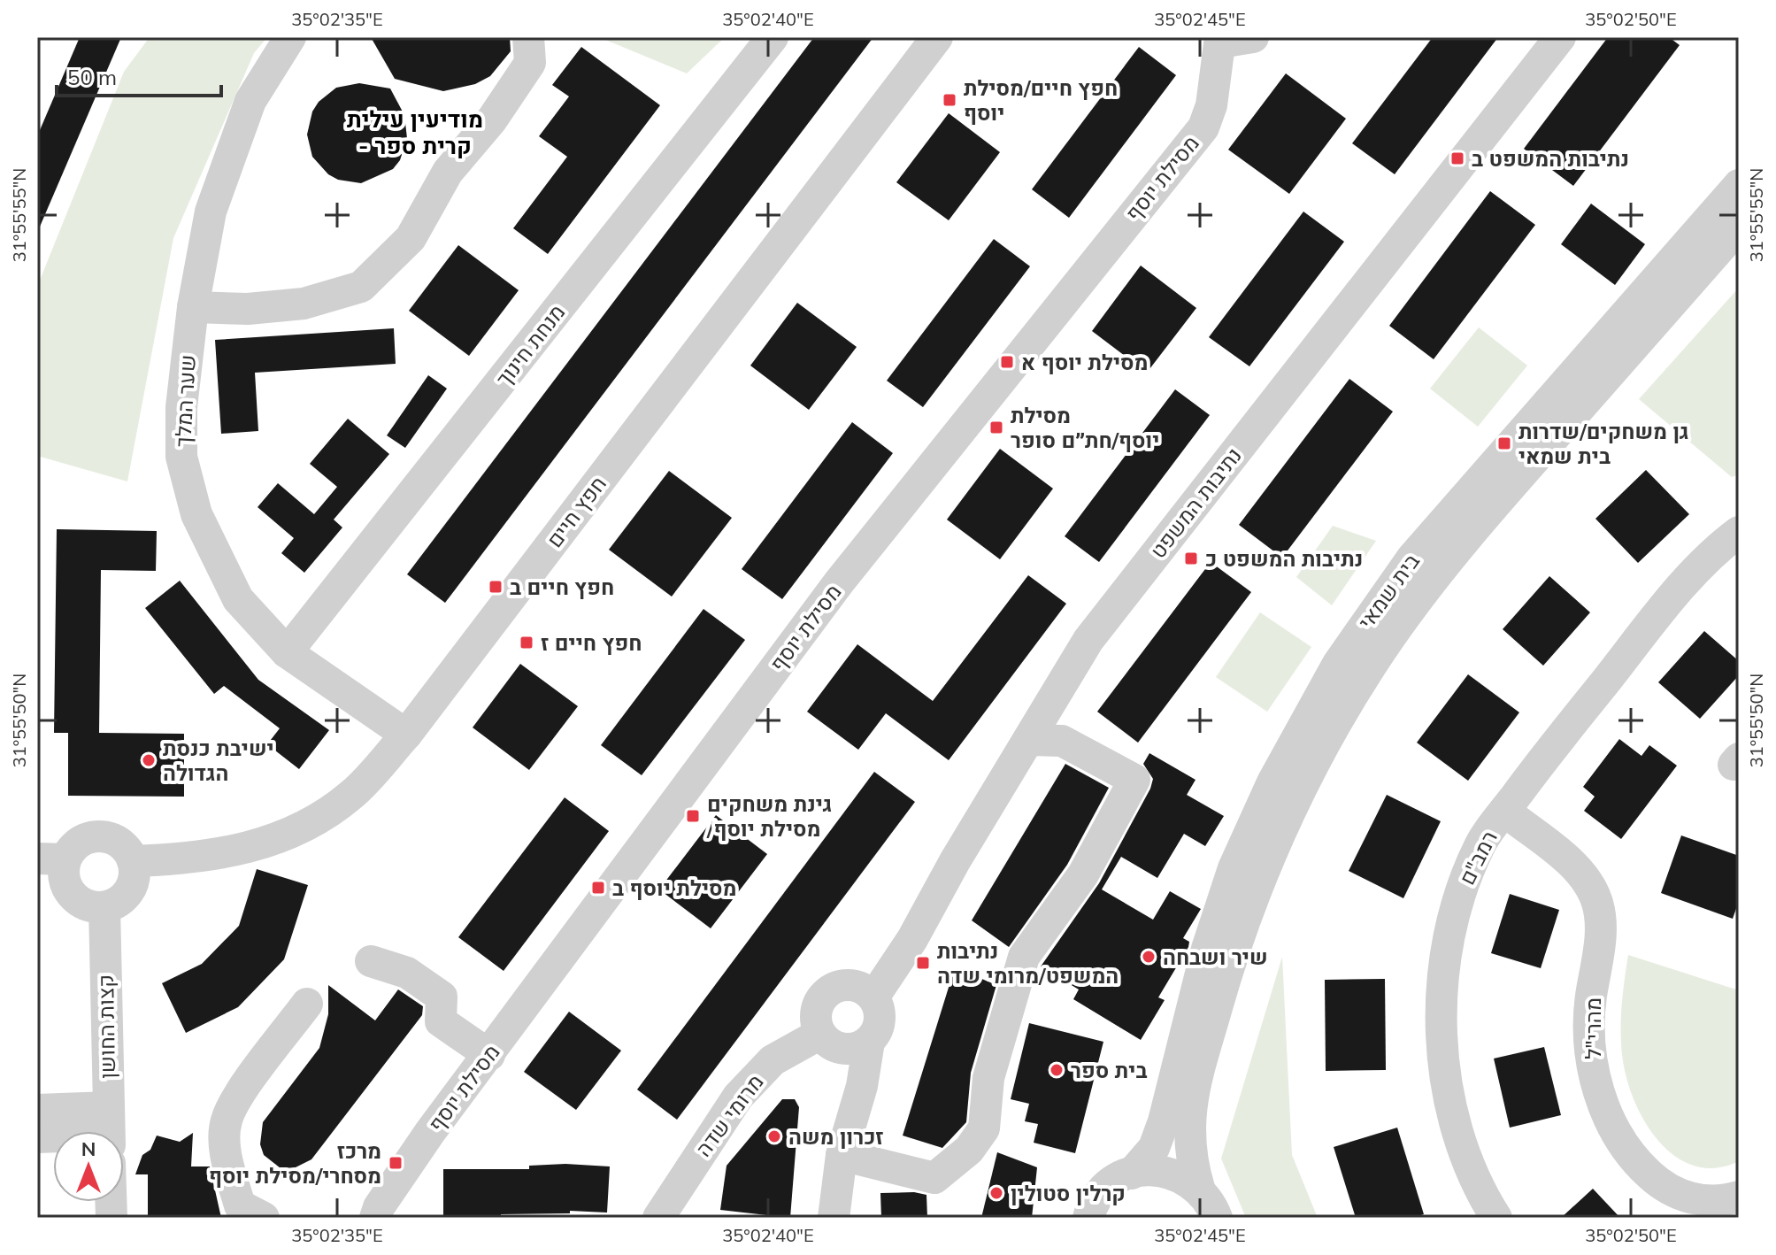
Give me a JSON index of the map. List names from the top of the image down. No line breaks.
{"streets":{"street":["מסילת יוסף","מנחת חינוך","שער המלך","נתיבות המשפט","חפץ חיים","בית שמאי","רמב\"ם","קצות החושן","מהרי\"ל","מרומי שדה"]},"crossings":[["מנחת חינוך","שער המלך"],["שער המלך","חפץ חיים"],["נתיבות המשפט","מרומי שדה"],["חפץ חיים","קצות החושן"],["רמב\"ם","מהרי\"ל"]],"districts":["מודיעין עילית - קרית ספר"],"places":{"transit":["חפץ חיים/מסילת יוסף","נתיבות המשפט ב","מסילת יוסף א","מסילת יוסף/חת״ם סופר","גן משחקים/שדרות בית שמאי","נתיבות המשפט כ","חפץ חיים ב","חפץ חיים ז","גינת משחקים /מסילת יוסף","מסילת יוסף ב","נתיבות המשפט/מרומי שדה","מרכז מסחרי/מסילת יוסף"],"other":["ישיבת כנסת הגדולה","שיר ושבחה","בית ספר","זכרון משה","קרלין סטולין"]},"scale_bar":"50 m","north":"top","coordinates":["35°02'35\"E","35°02'40\"E","35°02'45\"E","35°02'50\"E","31°55'55\"N","31°55'50\"N"]}
